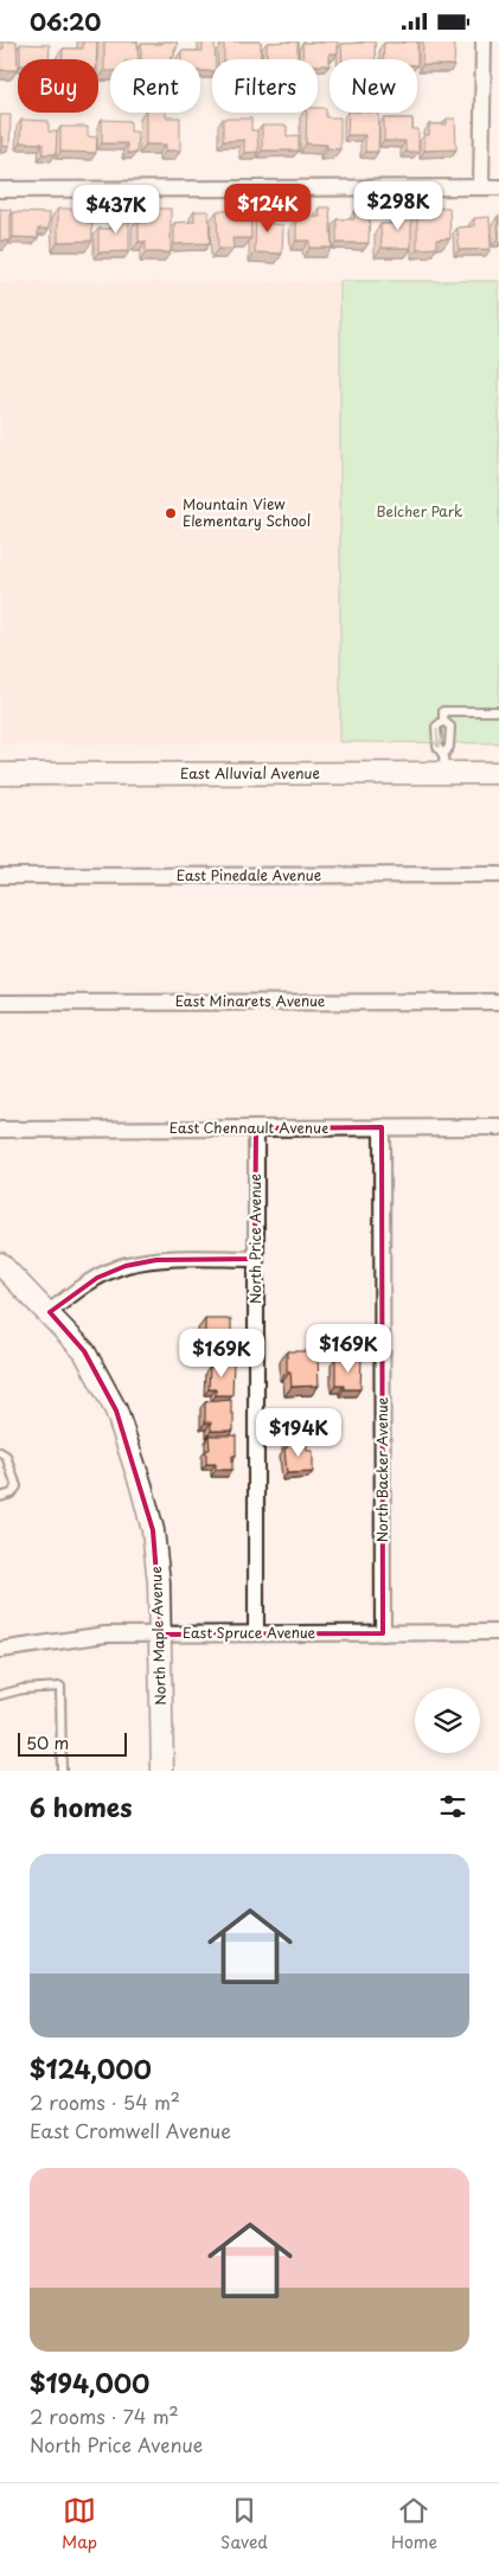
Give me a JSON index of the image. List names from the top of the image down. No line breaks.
{"streets":{"street":["East Alluvial Avenue","East Pinedale Avenue","East Minarets Avenue","East Chennault Avenue","North Price Avenue","North Backer Avenue","East Spruce Avenue","North Maple Avenue"]},"crossings":[["East Chennault Avenue","North Price Avenue"],["East Chennault Avenue","North Backer Avenue"],["North Price Avenue","East Spruce Avenue"],["North Backer Avenue","East Spruce Avenue"],["East Spruce Avenue","North Maple Avenue"]],"parks":["Belcher Park"],"places":["Mountain View Elementary School"],"scale_bar":"50 m","page":{"status":"06:20","chip":["Buy","Rent","Filters","New"],"price":["$298K","$124K","$437K","$169K","$169K","$194K"],"scale":"50 m","heading":"6 homes","list":[{"name":"$124,000","note":"2 rooms · 54 m² · East Cromwell Avenue"},{"name":"$194,000","note":"2 rooms · 74 m² · North Price Avenue"}],"tabs":["Map","Saved","Home"]}}
